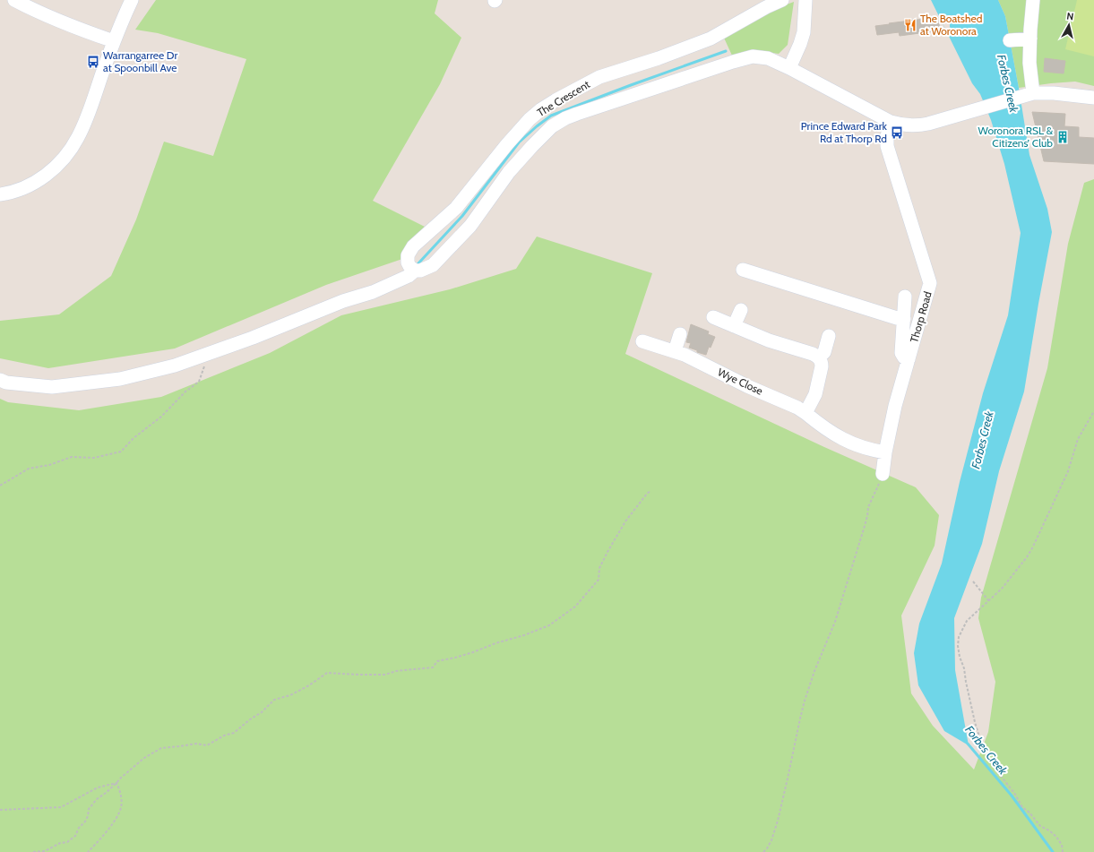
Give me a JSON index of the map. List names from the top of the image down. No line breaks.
{"streets":{"street":["The Crescent","Thorp Road","Wye Close"]},"crossings":[["The Crescent","Thorp Road"],["Thorp Road","Wye Close"]],"water":["Forbes Creek"],"places":{"restaurant":["The Boatshed at Woronora"],"bus stop":["Warrangarree Dr at Spoonbill Ave","Prince Edward Park Rd at Thorp Rd"],"building":["Woronora RSL & Citizens’ Club"]},"north":"top"}
